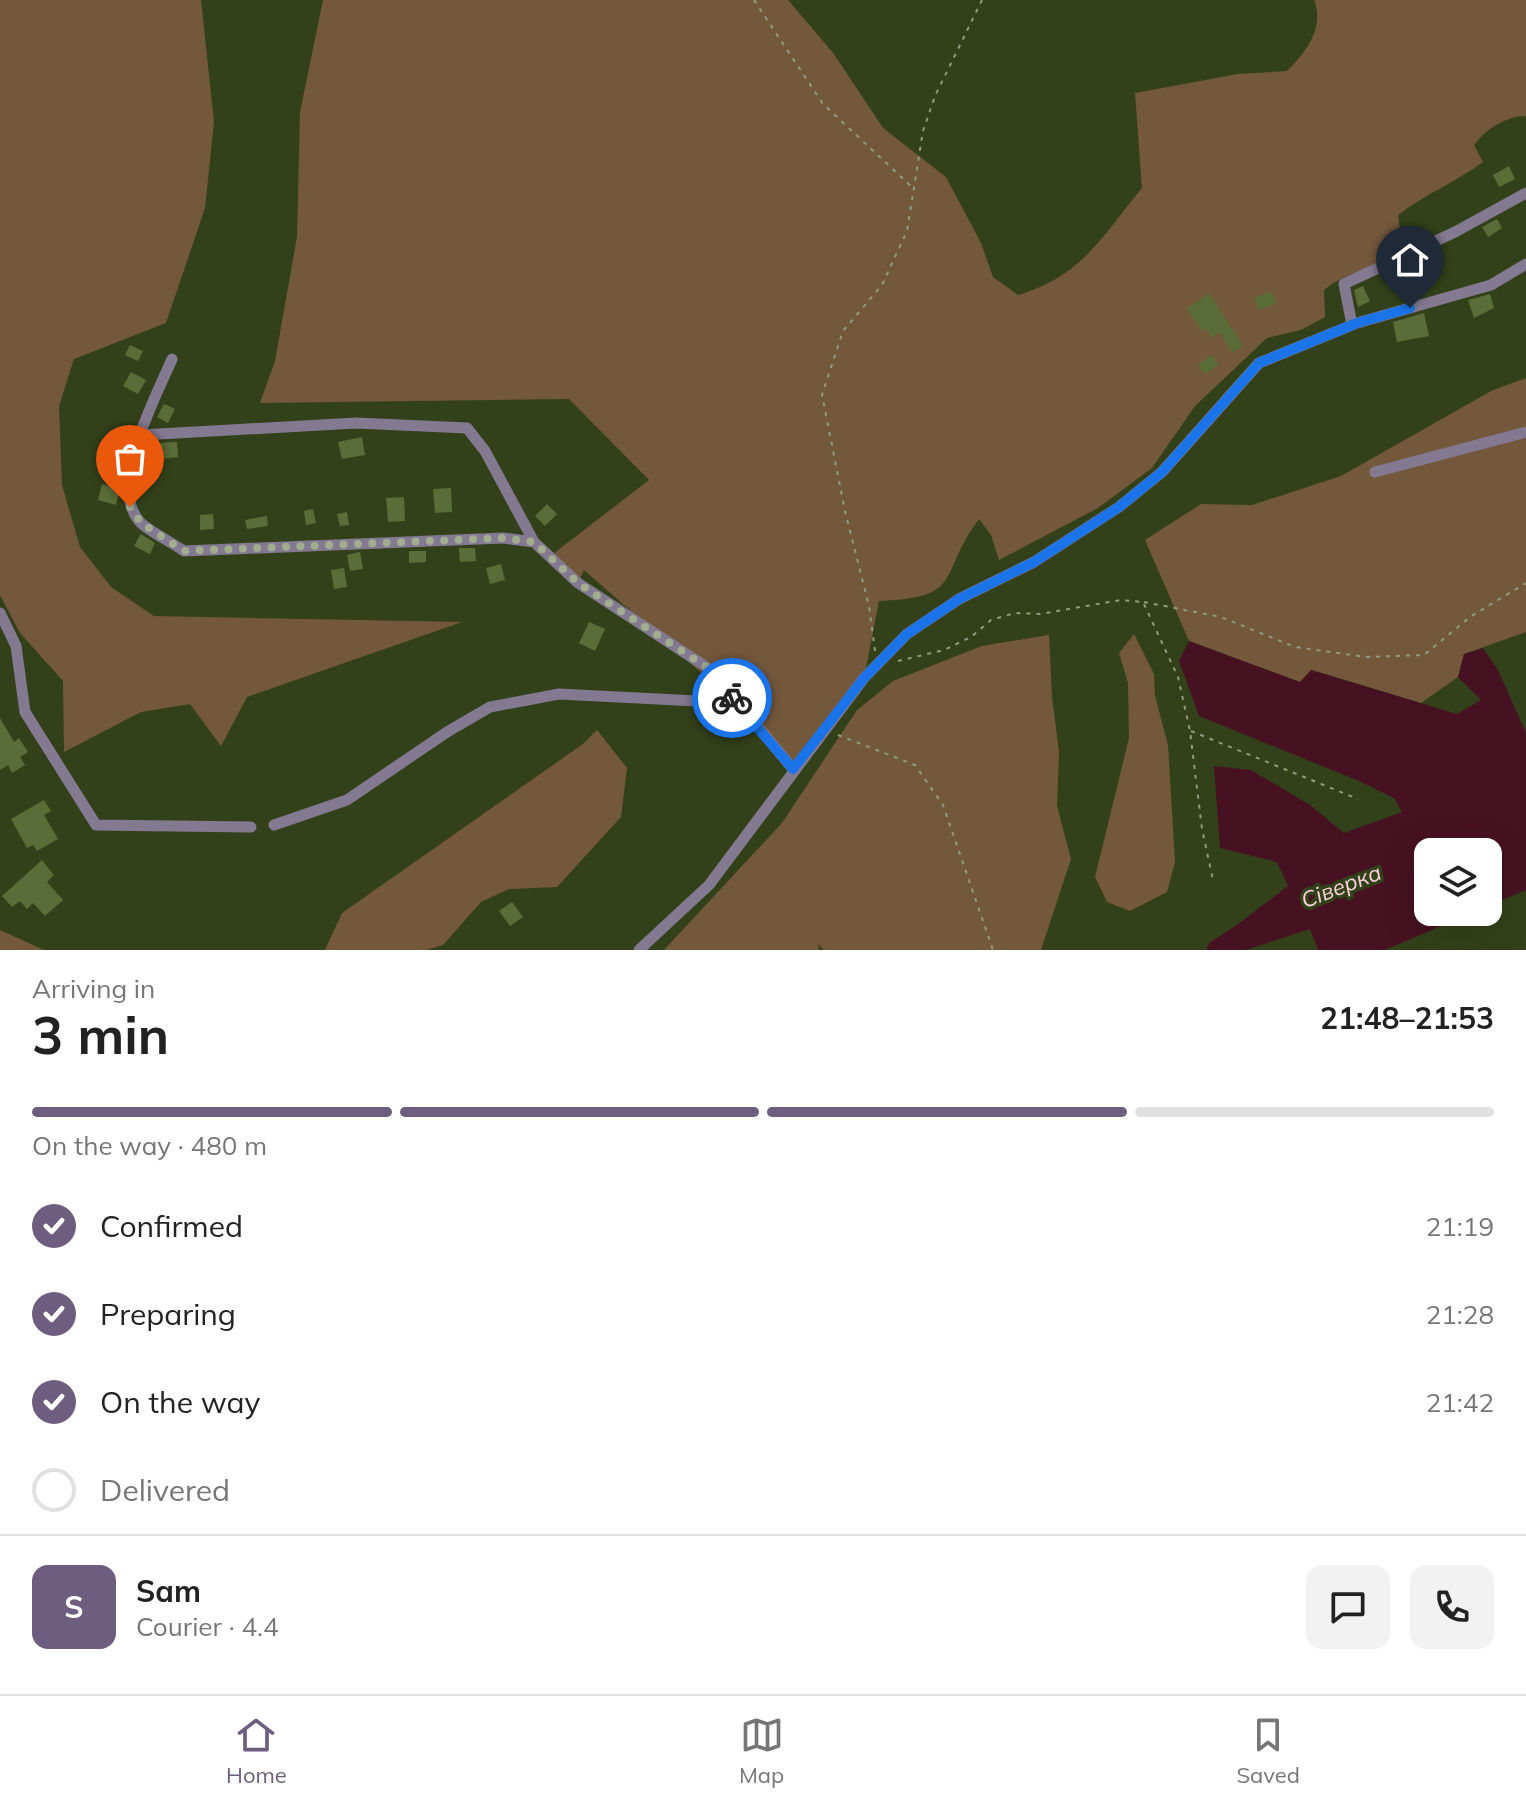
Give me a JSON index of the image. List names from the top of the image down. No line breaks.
{"water":["Сіверка"],"page":{"heading":["3 min","Arriving in","21:48–21:53"],"panel":["Sam","Courier · 4.4"],"bar":"On the way · 480 m","list":[["Confirmed","21:19"],["Preparing","21:28"],["On the way","21:42"],"Delivered"],"round":"S","tabs":["Home","Map","Saved"]}}
